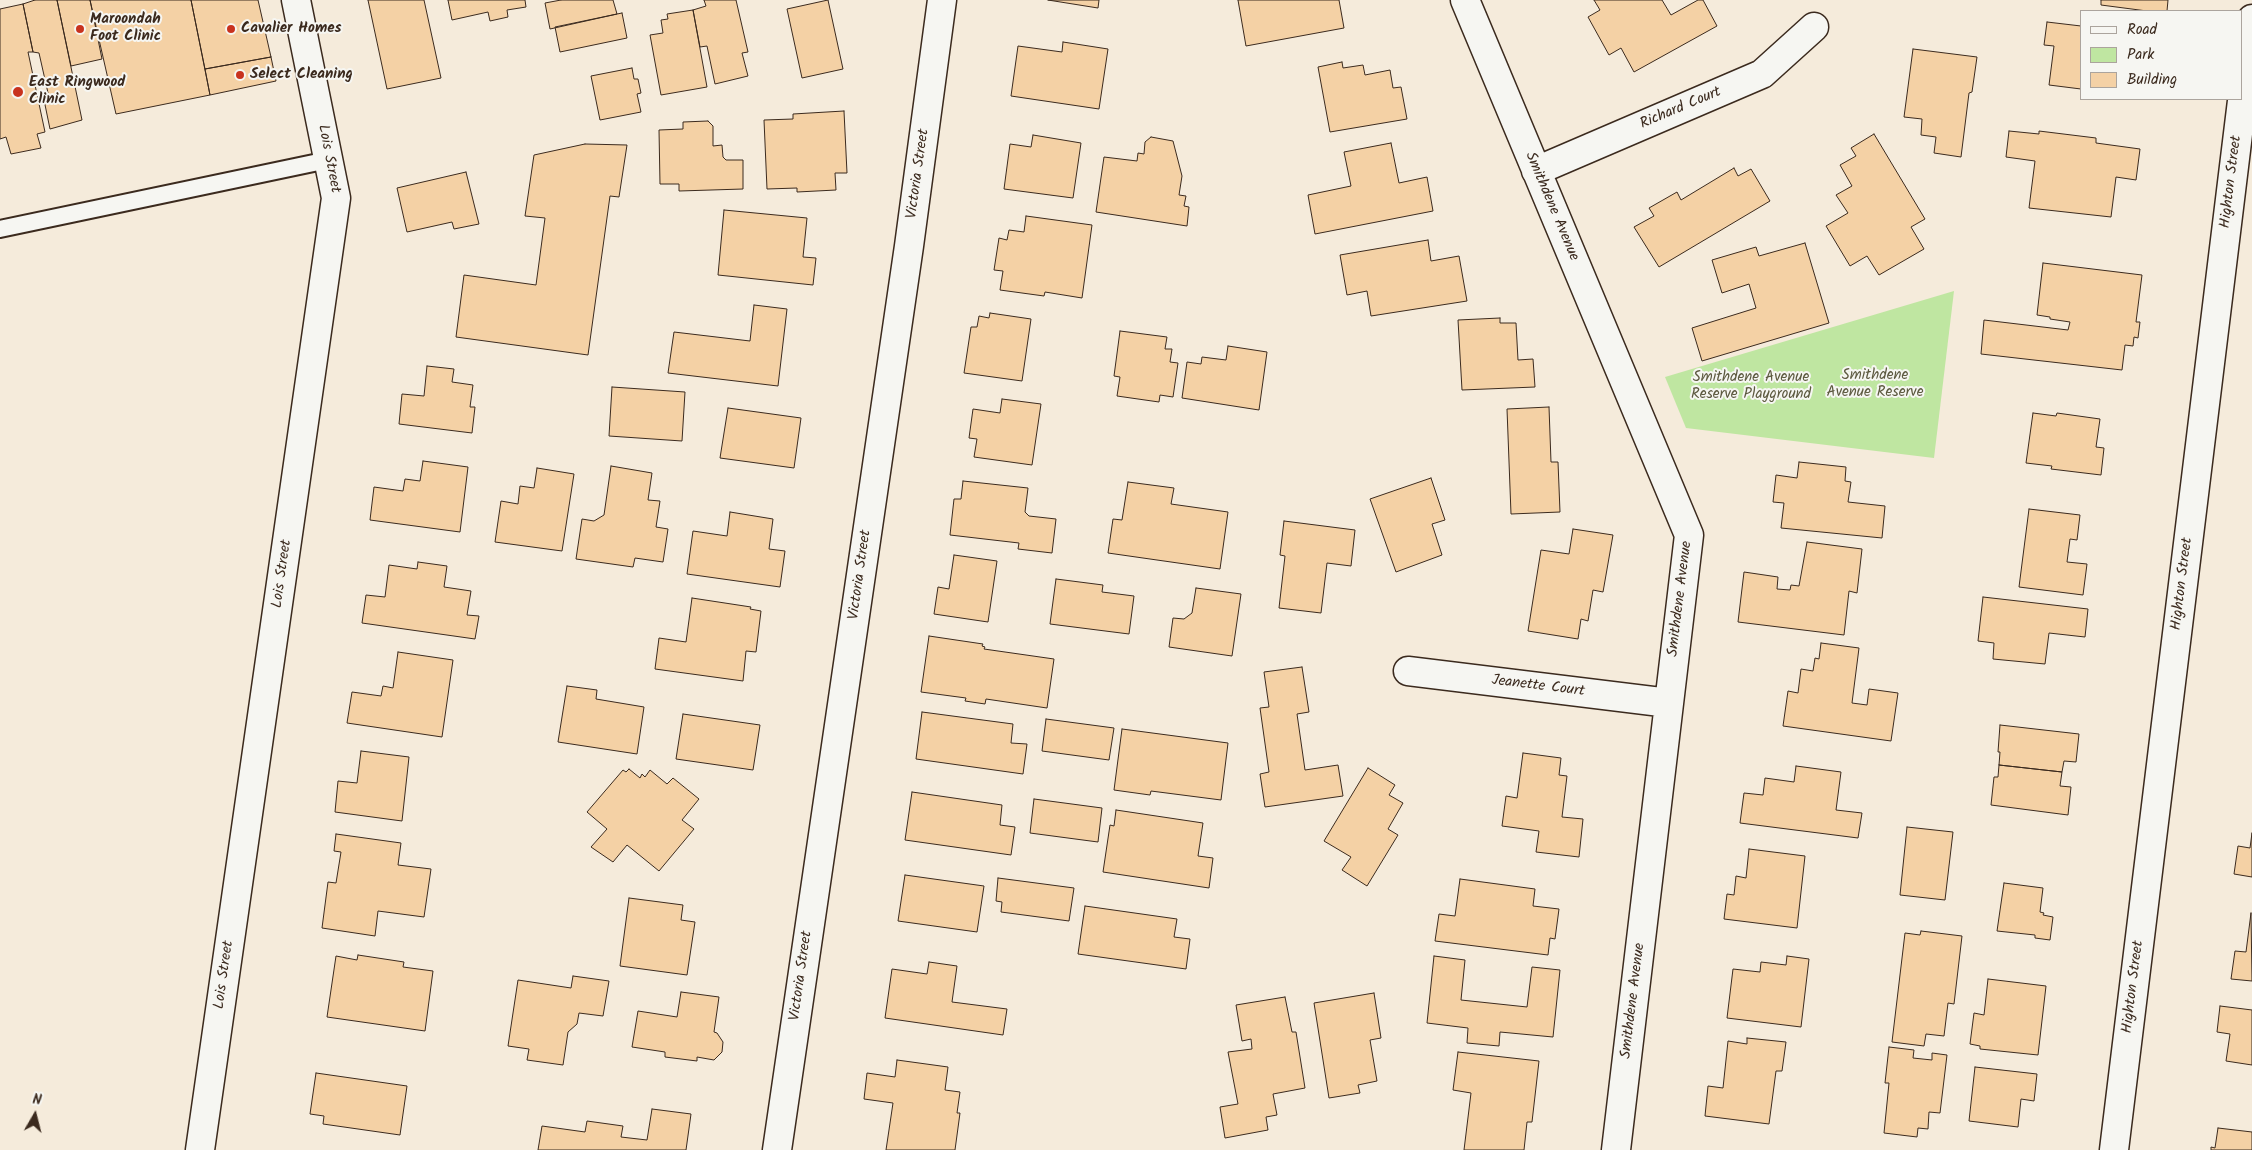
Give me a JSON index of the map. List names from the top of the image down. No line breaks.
{"streets":{"street":["Richard Court","Lois Street","Victoria Street","Highton Street","Smithdene Avenue","Jeanette Court"]},"crossings":[["Richard Court","Smithdene Avenue"],["Smithdene Avenue","Jeanette Court"]],"parks":["Smithdene Avenue Reserve","Smithdene Avenue Reserve Playground"],"places":["Maroondah Foot Clinic","Cavalier Homes","Select Cleaning","East Ringwood Clinic"],"legend":["Road","Park","Building"],"north":"top"}
